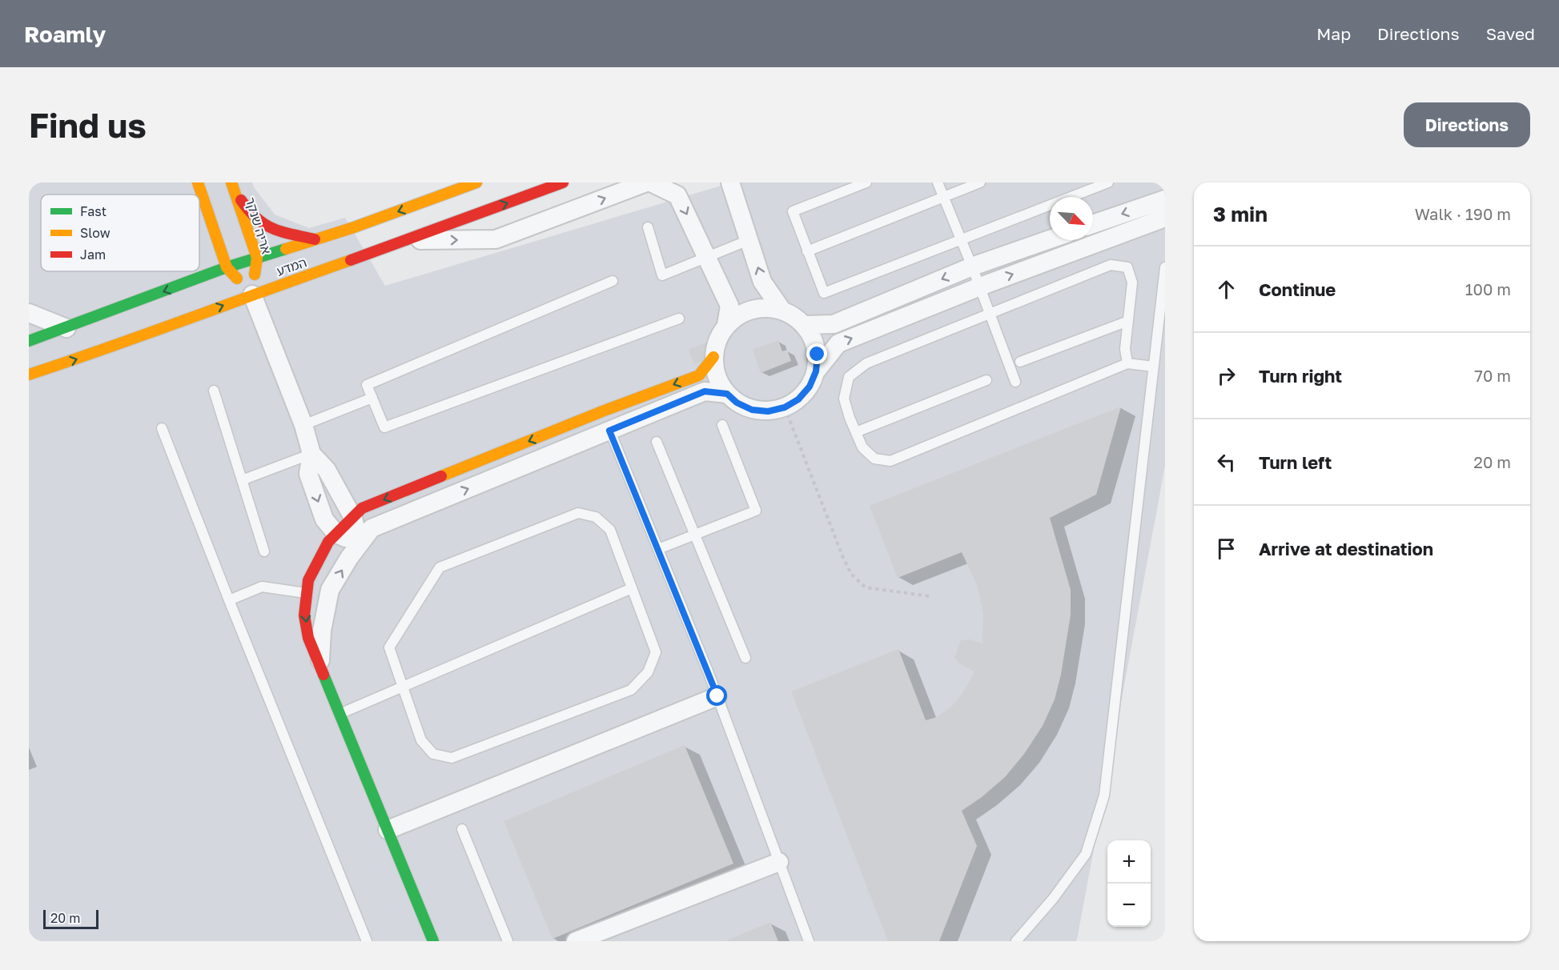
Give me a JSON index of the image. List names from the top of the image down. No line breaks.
{"streets":{"street":["אריה שנקר","המדע"]},"crossings":[["אריה שנקר","המדע"]],"legend":["Fast","Slow","Jam"],"scale_bar":"20 m","north":"bottom right","page":{"header":"Roamly","nav":["Map","Directions","Saved"],"buttons":"Directions","title":"Find us","heading":["3 min","Walk · 190 m"],"list":[["Continue","100 m"],["Turn right","70 m"],["Turn left","20 m"],"Arrive at destination"],"map_buttons":["+","−"],"scale":"20 m"}}
